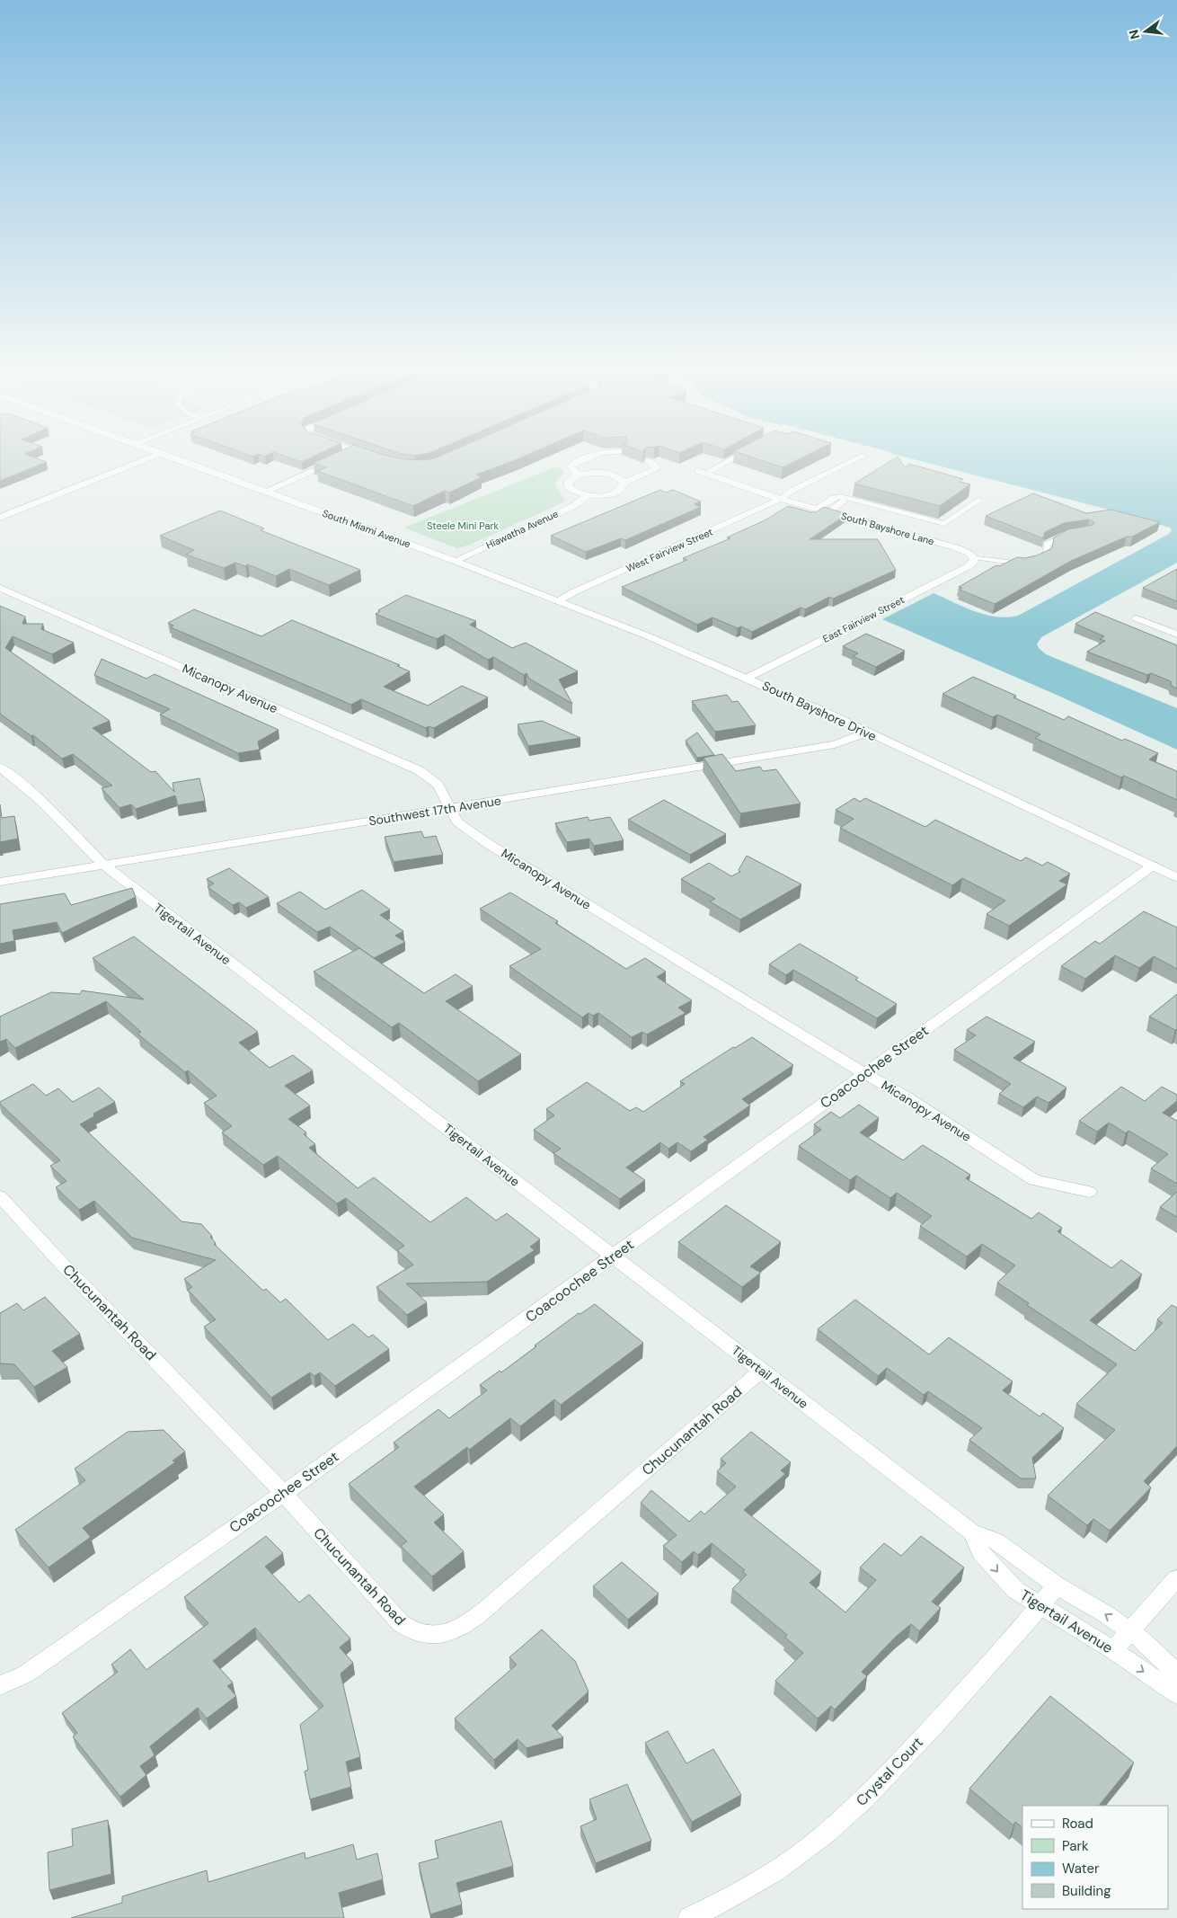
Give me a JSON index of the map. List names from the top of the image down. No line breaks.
{"streets":{"street":["South Miami Avenue","South Bayshore Lane","Hiawatha Avenue","West Fairview Street","East Fairview Street","Micanopy Avenue","South Bayshore Drive","Southwest 17th Avenue","Tigertail Avenue","Coacoochee Street","Chucunantah Road","Crystal Court"]},"crossings":[["South Miami Avenue","Hiawatha Avenue"],["South Miami Avenue","South Bayshore Drive"],["South Bayshore Lane","West Fairview Street"],["South Bayshore Lane","East Fairview Street"],["Hiawatha Avenue","South Bayshore Drive"],["West Fairview Street","South Bayshore Drive"],["East Fairview Street","South Bayshore Drive"],["Micanopy Avenue","Southwest 17th Avenue"],["Micanopy Avenue","Coacoochee Street"],["South Bayshore Drive","Southwest 17th Avenue"],["South Bayshore Drive","Coacoochee Street"],["Southwest 17th Avenue","Tigertail Avenue"],["Tigertail Avenue","Coacoochee Street"],["Tigertail Avenue","Chucunantah Road"],["Tigertail Avenue","Crystal Court"],["Coacoochee Street","Chucunantah Road"]],"parks":["Steele Mini Park"],"legend":["Road","Park","Water","Building"],"north":"left"}
